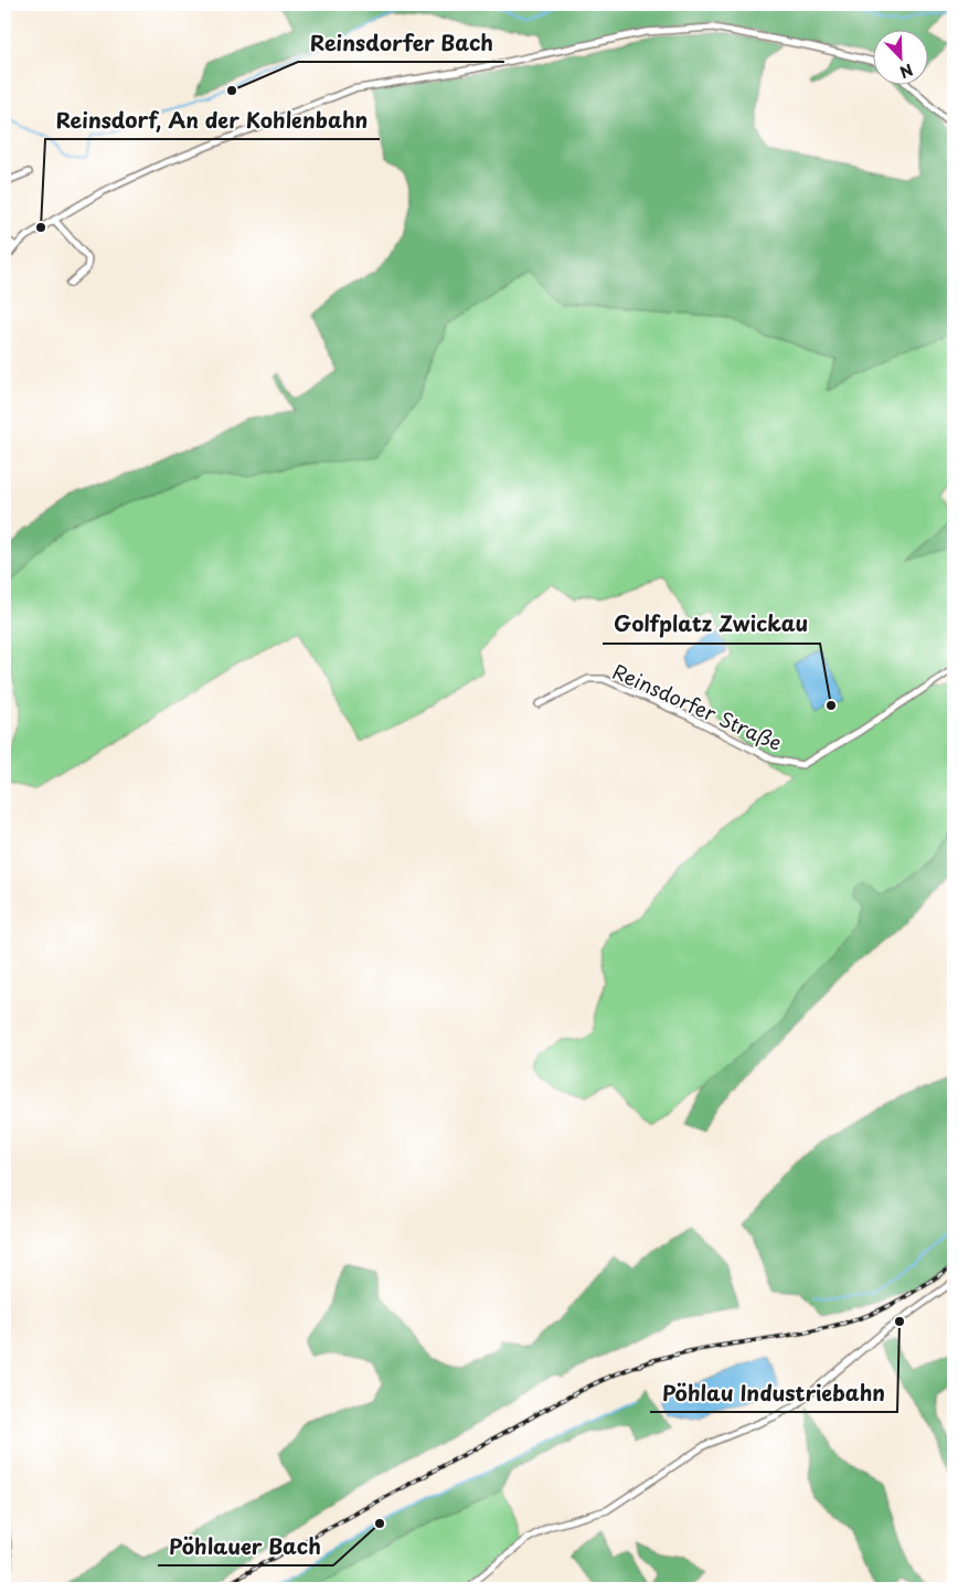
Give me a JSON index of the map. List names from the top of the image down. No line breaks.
{"streets":{"street":["Reinsdorfer Straße"]},"places":["Reinsdorfer Bach","Reinsdorf, An der Kohlenbahn","Golfplatz Zwickau","Pöhlau Industriebahn","Pöhlauer Bach"],"north":"bottom right"}
